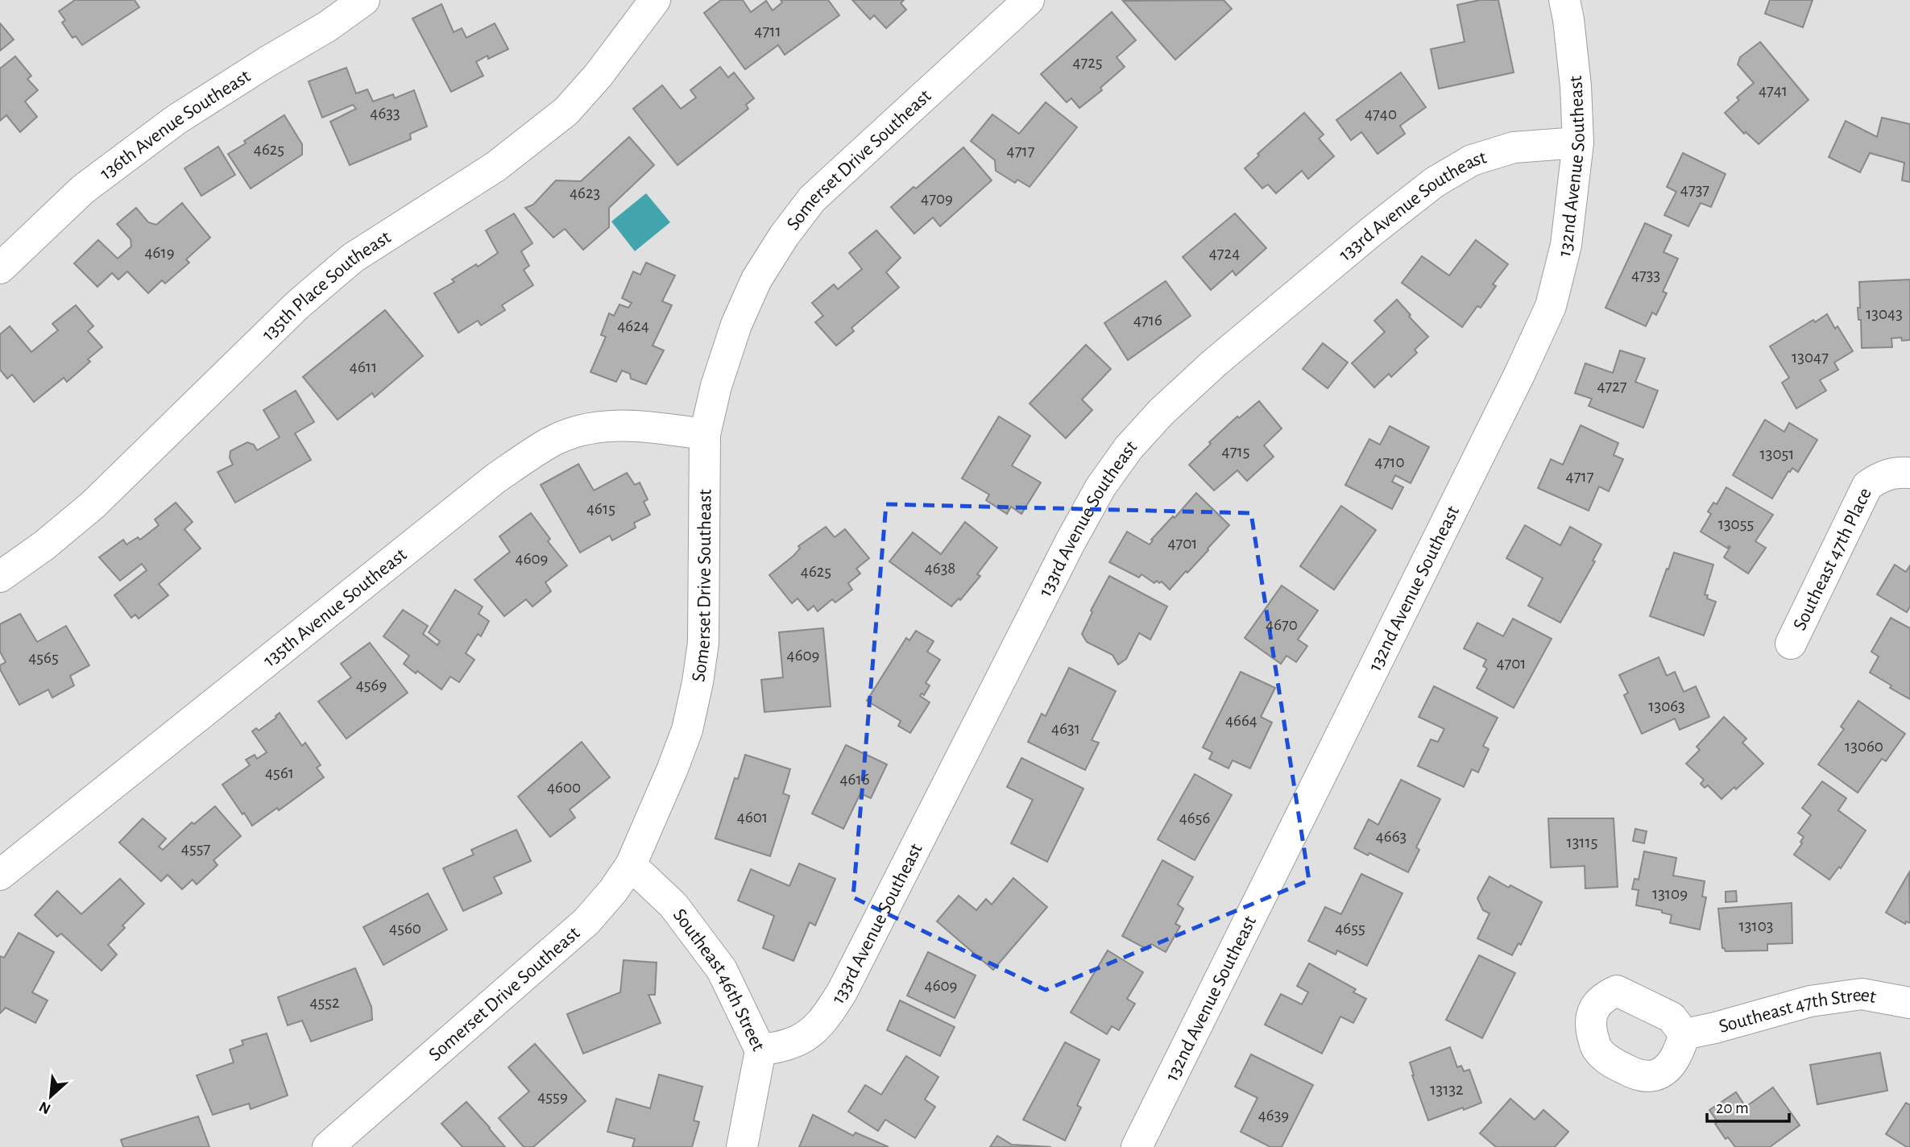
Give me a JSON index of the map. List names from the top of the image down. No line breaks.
{"streets":{"street":["136th Avenue Southeast","Somerset Drive Southeast","132nd Avenue Southeast","133rd Avenue Southeast","135th Place Southeast","Southeast 47th Place","135th Avenue Southeast","Southeast 46th Street","Southeast 47th Street"]},"crossings":[["Somerset Drive Southeast","135th Avenue Southeast"],["Somerset Drive Southeast","Southeast 46th Street"],["132nd Avenue Southeast","133rd Avenue Southeast"],["133rd Avenue Southeast","Southeast 46th Street"]],"house_numbers":["4711","4725","4741","4633","4740","4625","4717","4737","4623","4709","4619","4724","4733","13043","4716","4624","13047","4611","4727","4715","13051","4710","4717","4615","13055","4701","4609","4638","4625","4670","4609","4565","4701","4569","13063","4664","4631","13060","4561","4616","4600","4601","4656","4663","13115","4557","13109","13103","4560","4655","4609","4552","13132","4559","4639"],"scale_bar":"20 m","north":"bottom left"}
